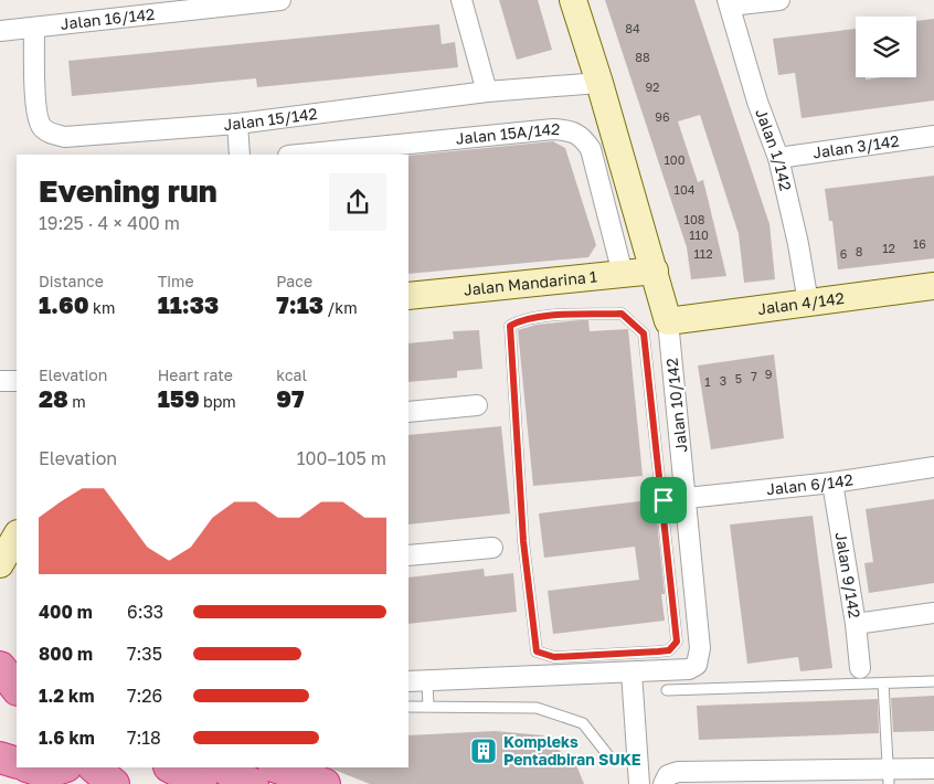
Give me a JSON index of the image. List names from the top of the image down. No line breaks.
{"streets":{"street":["Jalan 16/142","Jalan 15/142","Jalan 15A/142","Jalan 3/142","Jalan 1/142","Jalan Mandarina 1","Jalan 4/142","Jalan 10/142","Jalan 6/142","Jalan 9/142"]},"crossings":[["Jalan 16/142","Jalan 15/142"],["Jalan 15/142","Jalan 10/142"],["Jalan 15A/142","Jalan Mandarina 1"],["Jalan 3/142","Jalan 1/142"],["Jalan 1/142","Jalan 4/142"],["Jalan Mandarina 1","Jalan 10/142"],["Jalan 4/142","Jalan 10/142"],["Jalan 10/142","Jalan 6/142"],["Jalan 6/142","Jalan 9/142"]],"places":{"building":["Kompleks Pentadbiran SUKE"]},"house_numbers":["84","88","92","96","100","104","108","110","16","12","8","112","6","9","7","5","3","1"],"page":{"heading":["Evening run","19:25 · 4 × 400 m"],"stats":[["Distance","1.60 km"],["Time","11:33"],["Pace","7:13 /km"],["Elevation","28 m"],["Heart rate","159 bpm"],["kcal","97"]],"chart":["Elevation","100–105 m"],"list":[{"name":"400 m","note":"6:33"},{"name":"800 m","note":"7:35"},{"name":"1.2 km","note":"7:26"},{"name":"1.6 km","note":"7:18"}]}}
